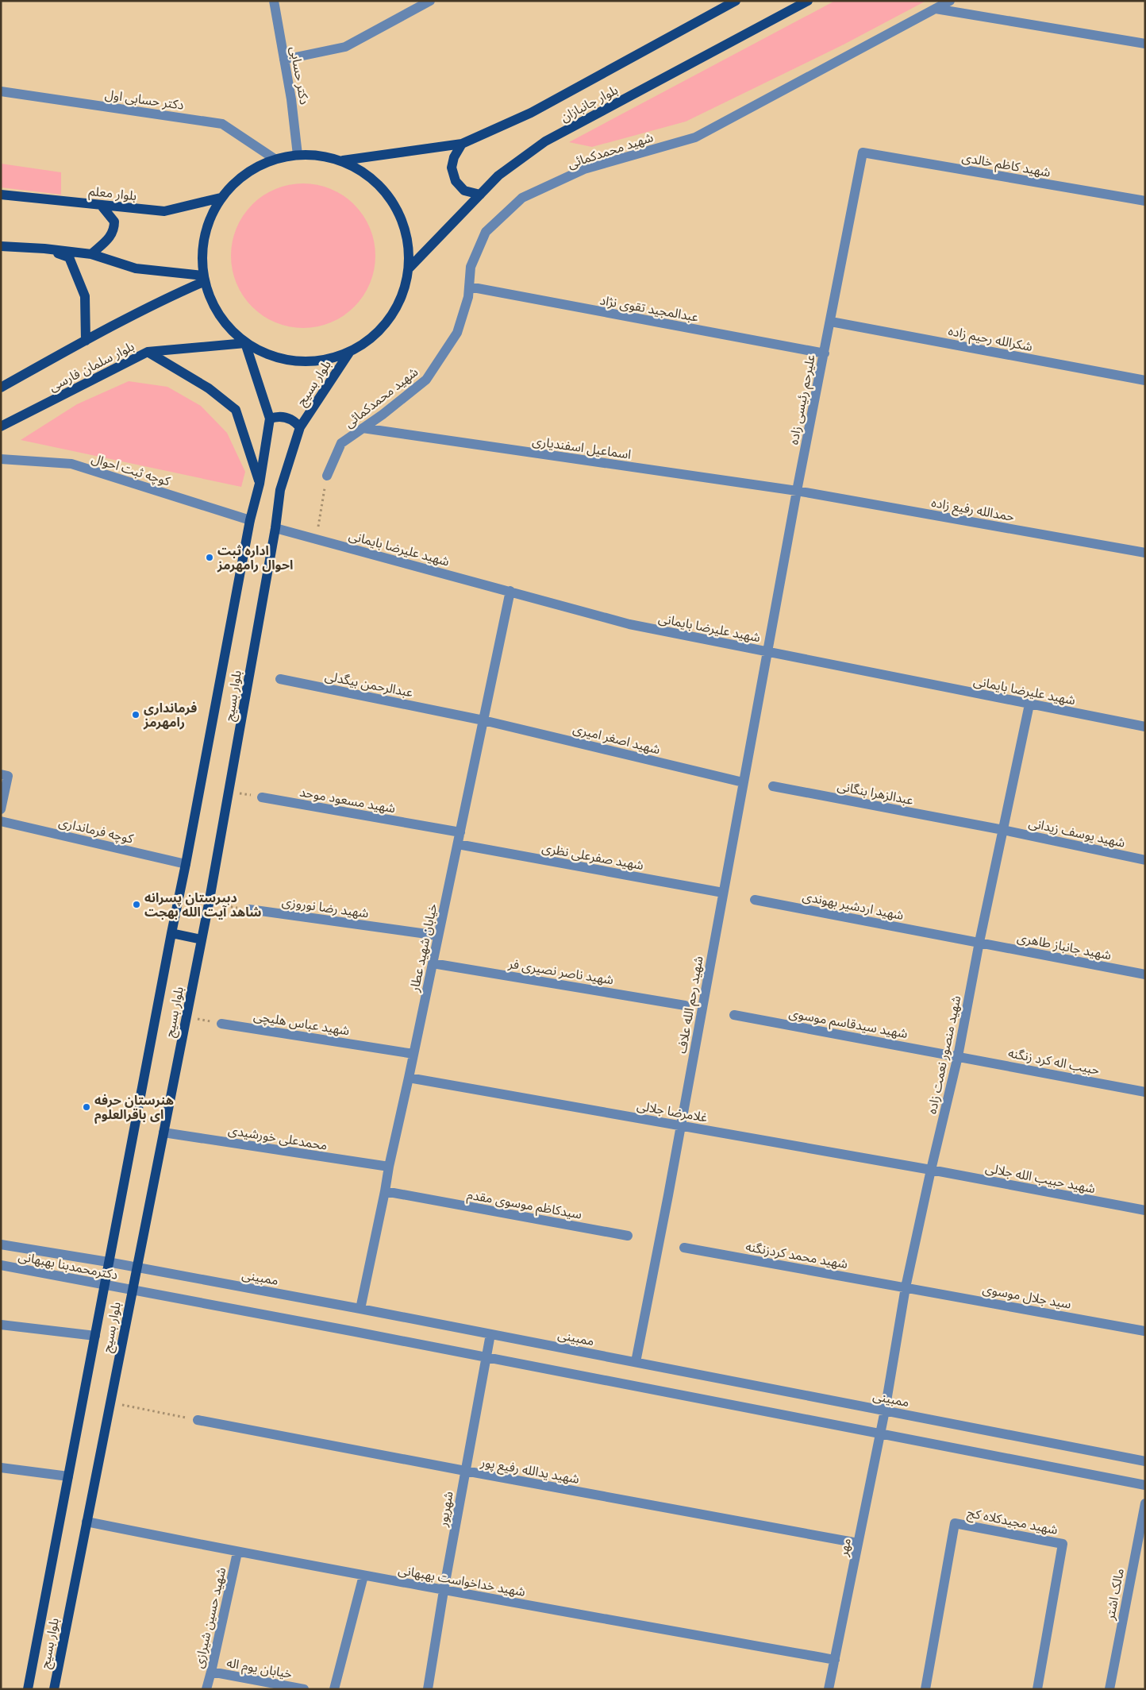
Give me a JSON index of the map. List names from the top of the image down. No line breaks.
{"streets":{"main road":["بلوار جانبازان","بلوار معلم","بلوار سلمان فارسی","بلوار بسیج"],"street":["دکتر حسابی","دکتر حسابی اول","شهید محمدکمائی","شهید کاظم خالدی","عبدالمجید تقوی نژاد","شکرالله رحیم زاده","علیرحم رئیسی زاده","اسماعیل اسفندیاری","کوچه ثبت احوال","حمدالله رفیع زاده","شهید علیرضا بایمانی","عبدالرحمن بیگدلی","شهید اصغر امیری","عبدالزهرا بنگانی","شهید مسعود موحد","کوچه فرمانداری","شهید یوسف زیدانی","شهید صفرعلی نظری","شهید اردشیر بهوندی","شهید رضا نوروزی","شهید جانباز طاهری","خیابان شهید عطار","شهید ناصر نصیری فر","شهید رحم الله علاف","شهید عباس هلیچی","شهید سیدقاسم موسوی","شهید منصور نعمت زاده","حبیب اله کرد زنگنه","غلامرضا جلالی","محمدعلی خورشیدی","شهید حبیب الله جلالی","سیدکاظم موسوی مقدم","شهید محمد کردزنگنه","دکترمحمدبنا بهبهانی","ممبینی","سید جلال موسوی","شهید یدالله رفیع پور","شهریور","شهید مجیدکلاه کج","مهر","شهید خداخواست بهبهانی","مالک اشتر","شهید حسین شیرازی","خیابان یوم اله"]},"crossings":[["شهید محمدکمائی","عبدالمجید تقوی نژاد"],["شهید محمدکمائی","اسماعیل اسفندیاری"],["شهید کاظم خالدی","علیرحم رئیسی زاده"],["عبدالمجید تقوی نژاد","علیرحم رئیسی زاده"],["شکرالله رحیم زاده","علیرحم رئیسی زاده"],["بلوار سلمان فارسی","بلوار بسیج"],["بلوار بسیج","کوچه ثبت احوال"],["بلوار بسیج","شهید علیرضا بایمانی"],["بلوار بسیج","کوچه فرمانداری"],["بلوار بسیج","محمدعلی خورشیدی"],["بلوار بسیج","دکترمحمدبنا بهبهانی"],["بلوار بسیج","ممبینی"],["بلوار بسیج","شهید خداخواست بهبهانی"],["علیرحم رئیسی زاده","اسماعیل اسفندیاری"],["علیرحم رئیسی زاده","حمدالله رفیع زاده"],["علیرحم رئیسی زاده","شهید علیرضا بایمانی"],["علیرحم رئیسی زاده","شهید رحم الله علاف"],["اسماعیل اسفندیاری","حمدالله رفیع زاده"],["شهید علیرضا بایمانی","خیابان شهید عطار"],["شهید علیرضا بایمانی","شهید رحم الله علاف"],["شهید علیرضا بایمانی","شهید منصور نعمت زاده"],["عبدالرحمن بیگدلی","شهید اصغر امیری"],["عبدالرحمن بیگدلی","خیابان شهید عطار"],["شهید اصغر امیری","خیابان شهید عطار"],["شهید اصغر امیری","شهید رحم الله علاف"],["عبدالزهرا بنگانی","شهید یوسف زیدانی"],["عبدالزهرا بنگانی","شهید منصور نعمت زاده"],["شهید مسعود موحد","خیابان شهید عطار"],["شهید یوسف زیدانی","شهید منصور نعمت زاده"],["شهید صفرعلی نظری","خیابان شهید عطار"],["شهید صفرعلی نظری","شهید رحم الله علاف"],["شهید اردشیر بهوندی","شهید جانباز طاهری"],["شهید اردشیر بهوندی","شهید منصور نعمت زاده"],["شهید رضا نوروزی","خیابان شهید عطار"],["شهید جانباز طاهری","شهید منصور نعمت زاده"],["خیابان شهید عطار","شهید ناصر نصیری فر"],["خیابان شهید عطار","شهید عباس هلیچی"],["خیابان شهید عطار","غلامرضا جلالی"],["خیابان شهید عطار","محمدعلی خورشیدی"],["خیابان شهید عطار","سیدکاظم موسوی مقدم"],["خیابان شهید عطار","ممبینی"],["شهید رحم الله علاف","غلامرضا جلالی"],["شهید رحم الله علاف","ممبینی"],["شهید سیدقاسم موسوی","شهید منصور نعمت زاده"],["شهید سیدقاسم موسوی","حبیب اله کرد زنگنه"],["شهید منصور نعمت زاده","حبیب اله کرد زنگنه"],["شهید منصور نعمت زاده","غلامرضا جلالی"],["شهید منصور نعمت زاده","شهید حبیب الله جلالی"],["شهید منصور نعمت زاده","شهید محمد کردزنگنه"],["شهید منصور نعمت زاده","ممبینی"],["شهید منصور نعمت زاده","سید جلال موسوی"],["شهید منصور نعمت زاده","مهر"],["غلامرضا جلالی","شهید حبیب الله جلالی"],["شهید محمد کردزنگنه","سید جلال موسوی"],["ممبینی","شهریور"],["ممبینی","مهر"],["شهید یدالله رفیع پور","شهریور"],["شهید یدالله رفیع پور","مهر"],["شهریور","شهید خداخواست بهبهانی"],["مهر","شهید خداخواست بهبهانی"],["شهید خداخواست بهبهانی","شهید حسین شیرازی"],["شهید حسین شیرازی","خیابان یوم اله"]],"places":["اداره ثبت احوال رامهرمز","فرمانداری رامهرمز","دبیرستان پسرانه شاهد آیت الله بهجت","هنرستان حرفه ای باقرالعلوم"]}
